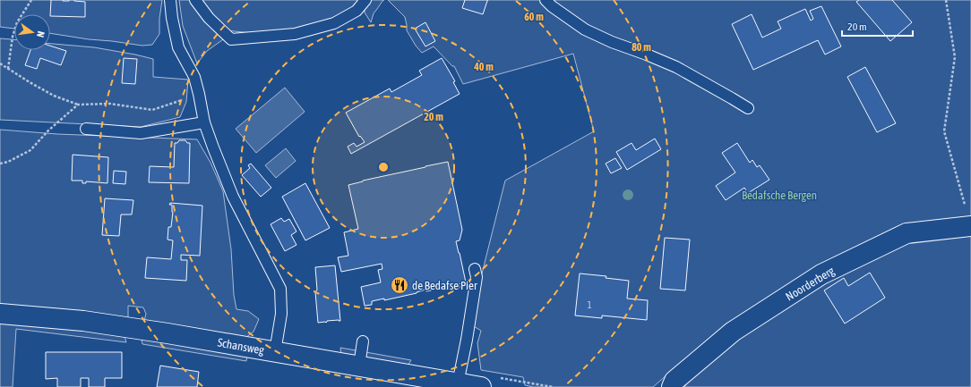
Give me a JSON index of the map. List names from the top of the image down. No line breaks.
{"streets":{"street":["Noorderberg","Schansweg"]},"parks":["Bedafsche Bergen"],"places":{"restaurant":["de Bedafse Pier"]},"house_numbers":["1"],"scale_bar":"20 m","north":"right","rings":["60 m","80 m","40 m","20 m"]}
